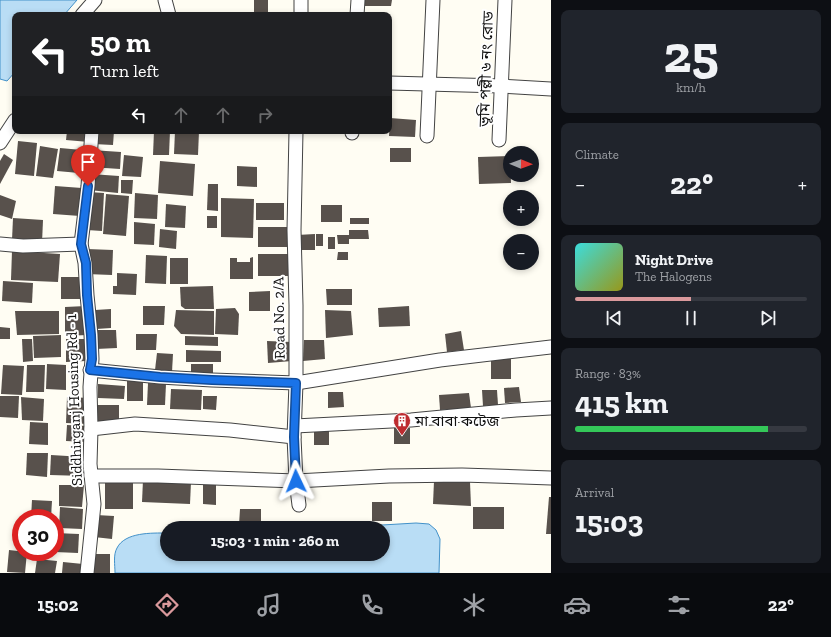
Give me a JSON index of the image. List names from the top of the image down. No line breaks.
{"streets":{"street":["ভূমি পল্লী ৬ নং রোড","Road No. 2/A","Siddhirganj Housing Rd - 1"]},"places":{"building":["মা বাবা কটেজ"]},"north":"right","page":{"tile":[["25","km/h"],"Climate",["Range · 83%","415 km"],["Arrival","15:03"]],"turn":["50 m","Turn left"],"map_buttons":["+","−"],"heat":["−","22°","+"],"song":["Night Drive","The Halogens"],"limit":"30","trip":"15:03 · 1 min · 260 m","tabs":["15:02","22°"]}}
